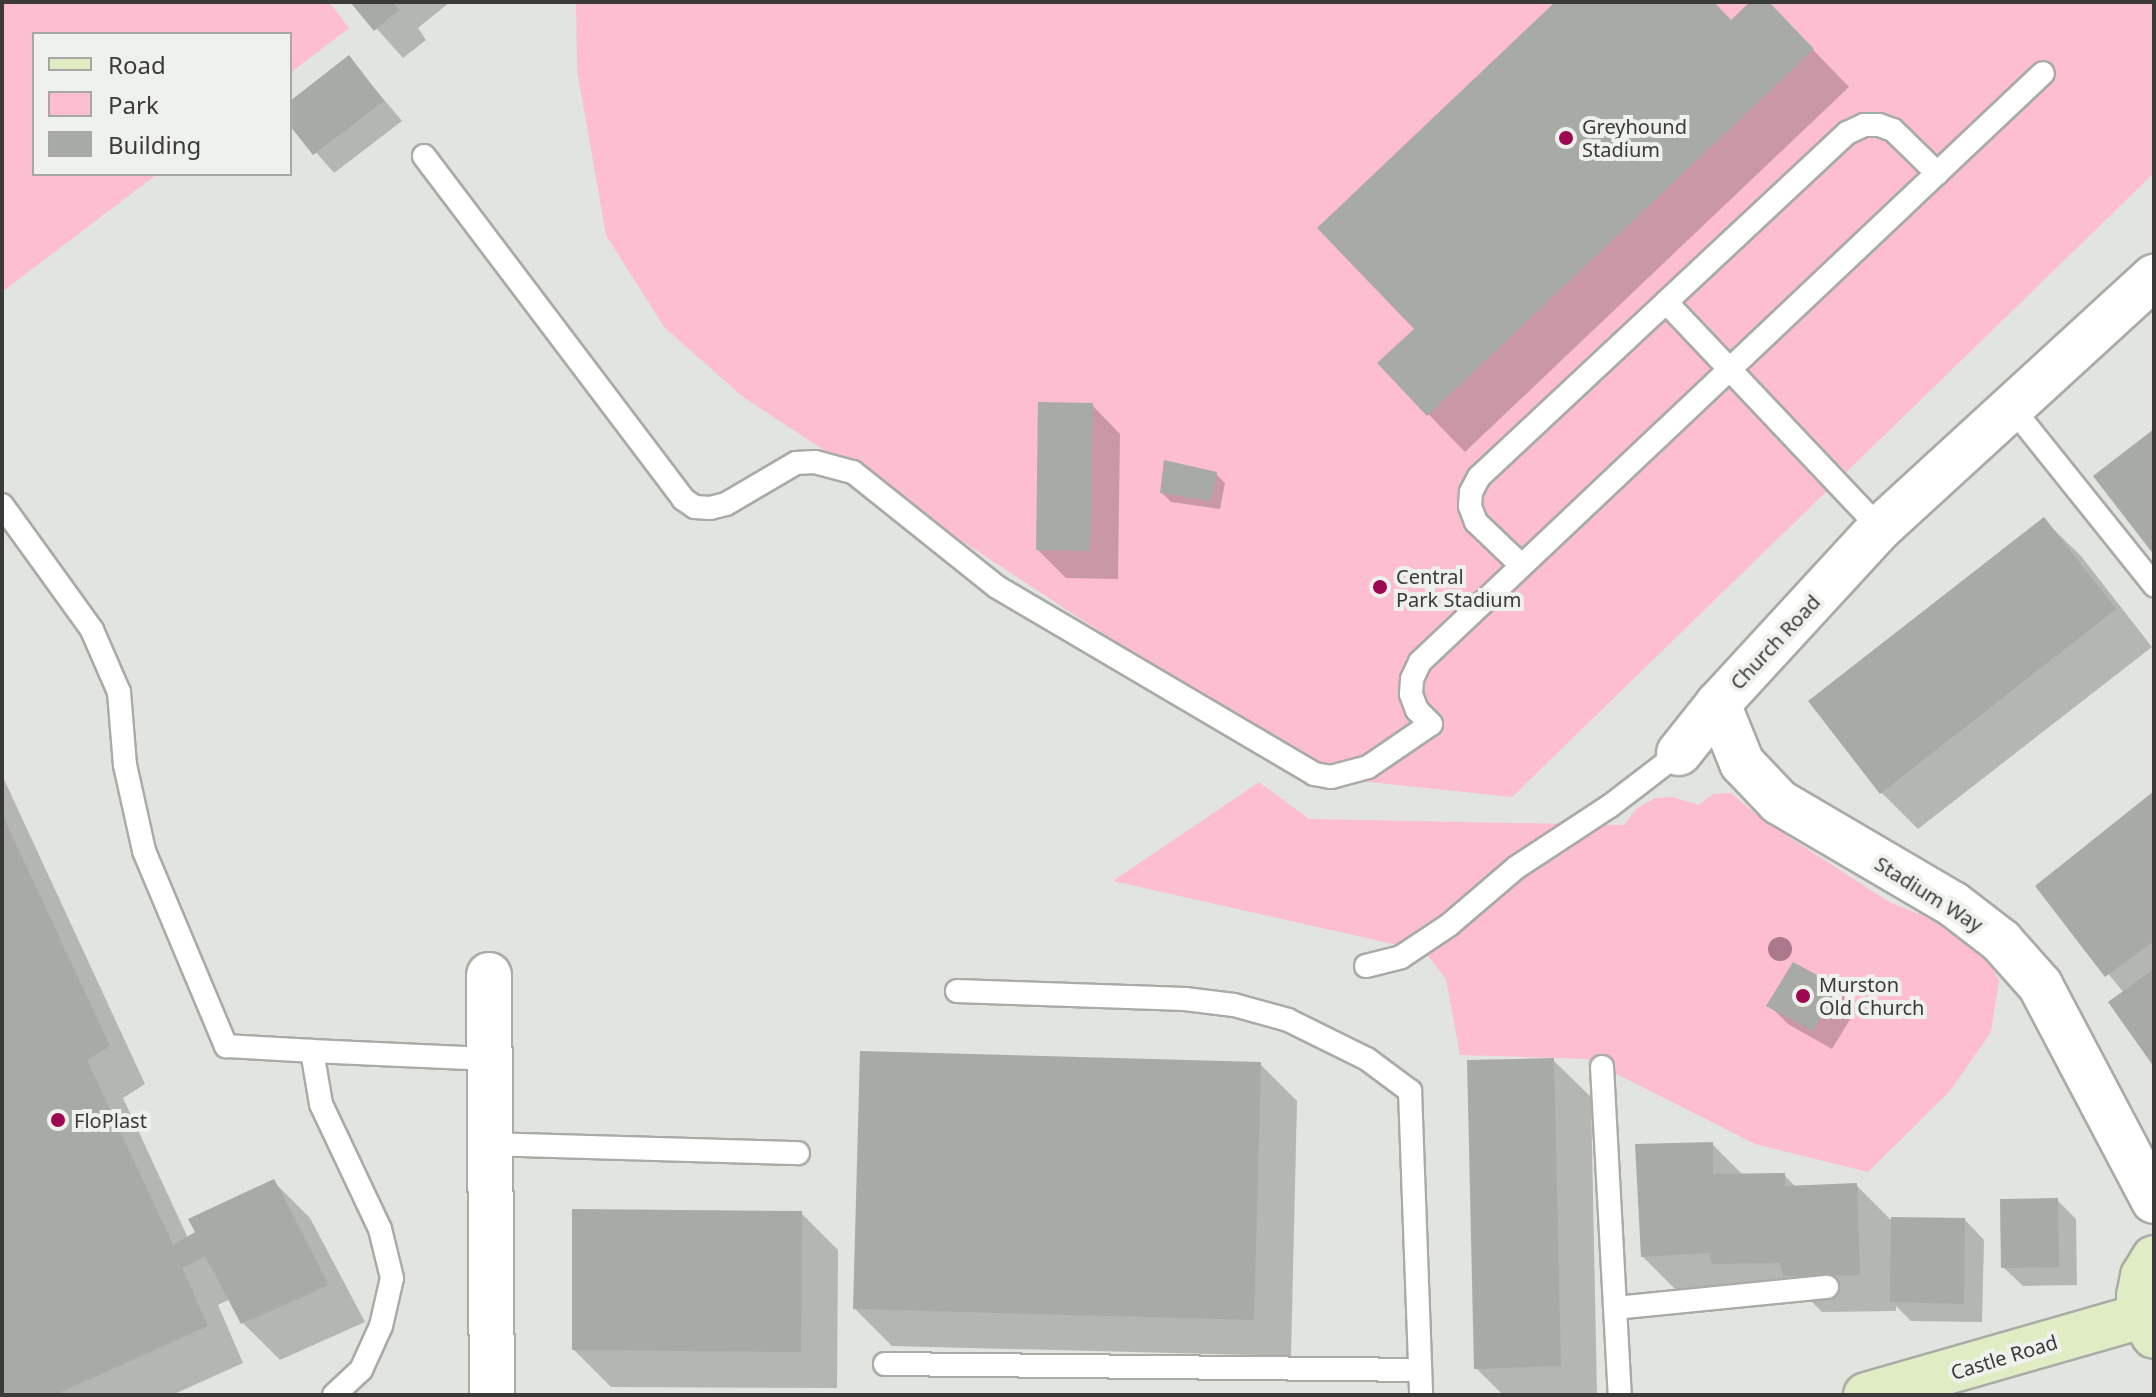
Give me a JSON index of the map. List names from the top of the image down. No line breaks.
{"streets":{"main road":["Castle Road"],"street":["Church Road","Stadium Way"]},"crossings":[["Church Road","Stadium Way"]],"places":["Greyhound Stadium","Central Park Stadium","Murston Old Church","FloPlast"],"legend":["Road","Park","Building"]}
